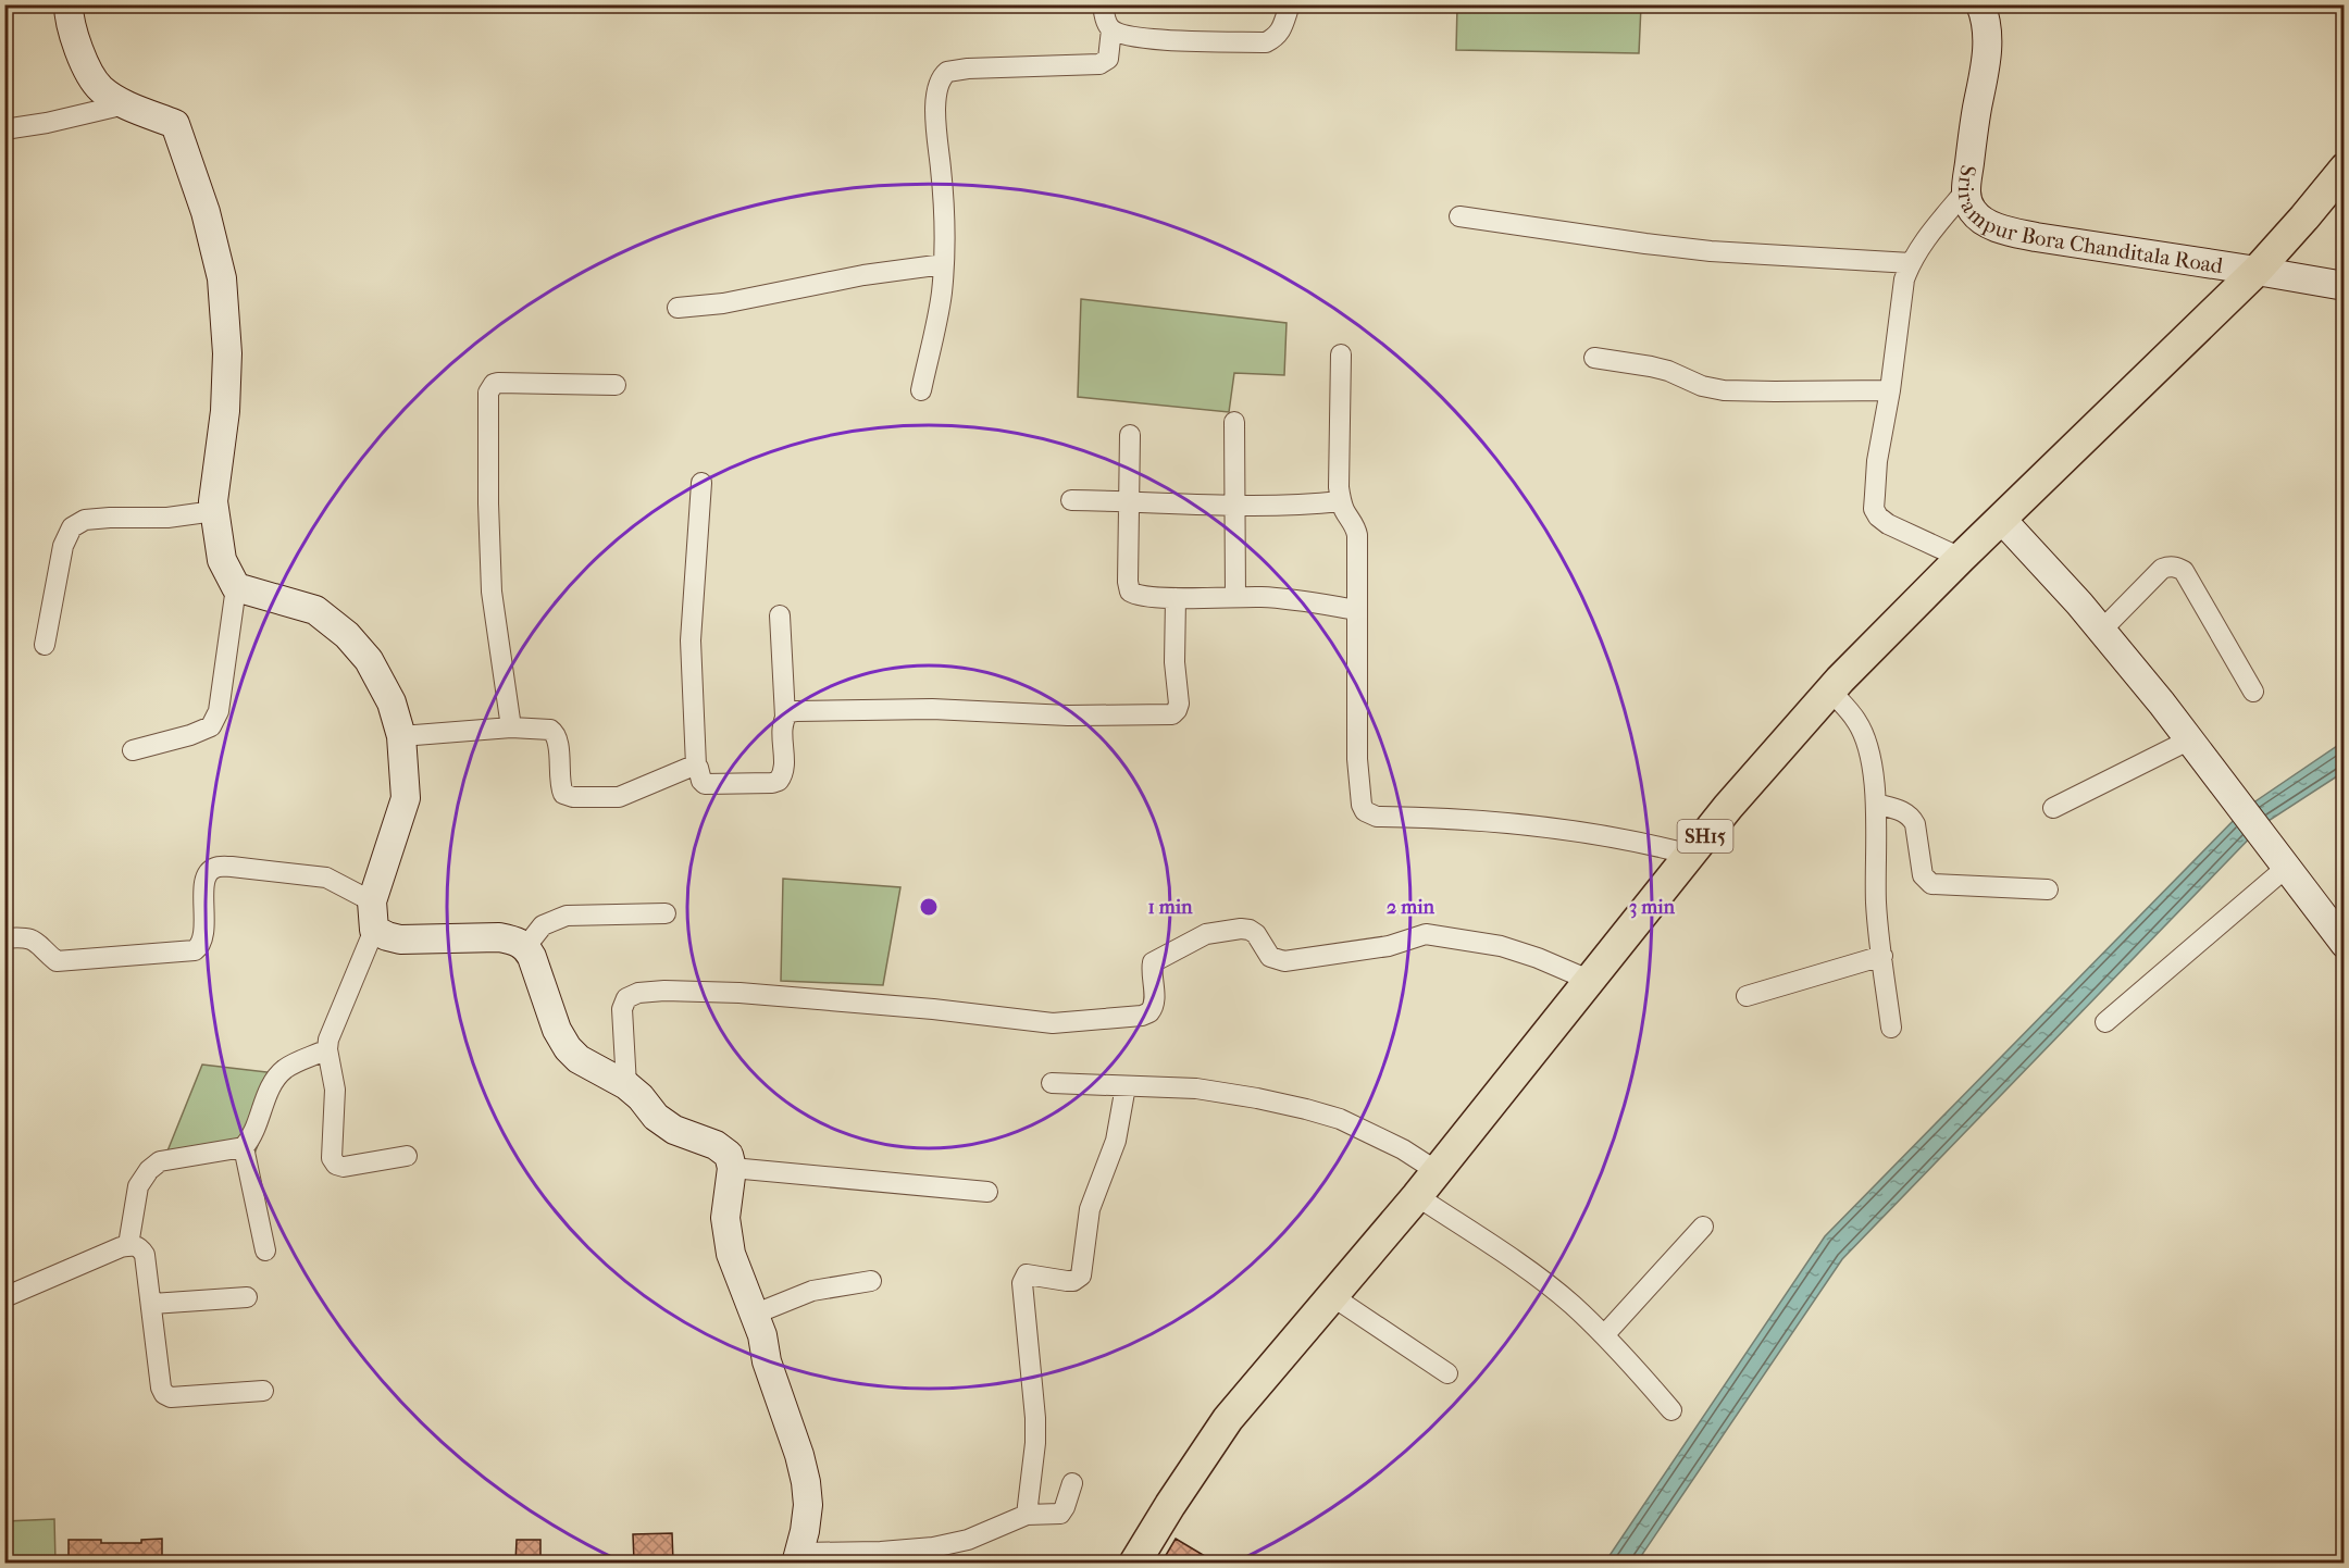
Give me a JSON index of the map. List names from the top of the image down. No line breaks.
{"streets":{"main road":["SH15"],"street":["Srirampur Bora Chanditala Road"]},"crossings":[["Srirampur Bora Chanditala Road","SH15"]],"rings":["1 min","2 min","3 min"]}
